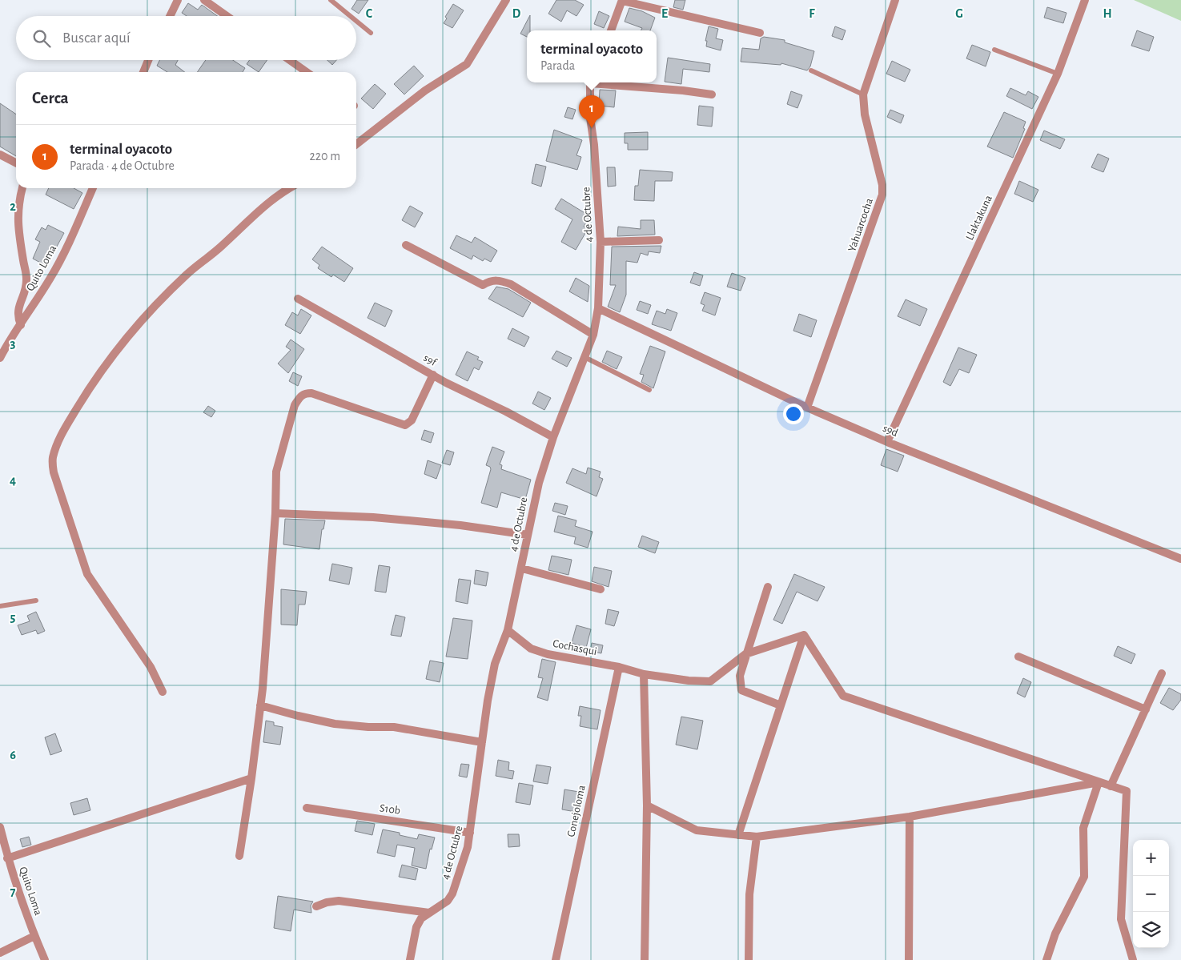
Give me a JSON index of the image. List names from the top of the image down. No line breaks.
{"streets":{"street":["4 de Octubre","Llaktakuna","Yahuarcocha","Quito Loma","s9f","s9d","Cochasqui","S10b","Conejoloma"]},"crossings":[["4 de Octubre","s9f"],["4 de Octubre","s9d"],["4 de Octubre","Cochasqui"],["4 de Octubre","S10b"],["Llaktakuna","s9d"],["Yahuarcocha","s9d"],["Cochasqui","Conejoloma"]],"page":{"search":"Buscar aquí","popup":["terminal oyacoto","Parada"],"heading":"Cerca","pins":"1","list":[{"mark":"1","name":"terminal oyacoto","note":"Parada · 4 de Octubre","value":"220 m"}],"map_buttons":["+","−"]},"grid":{"columns":["C","D","E","F","G","H"],"rows":["2","3","4","5","6","7"]}}
